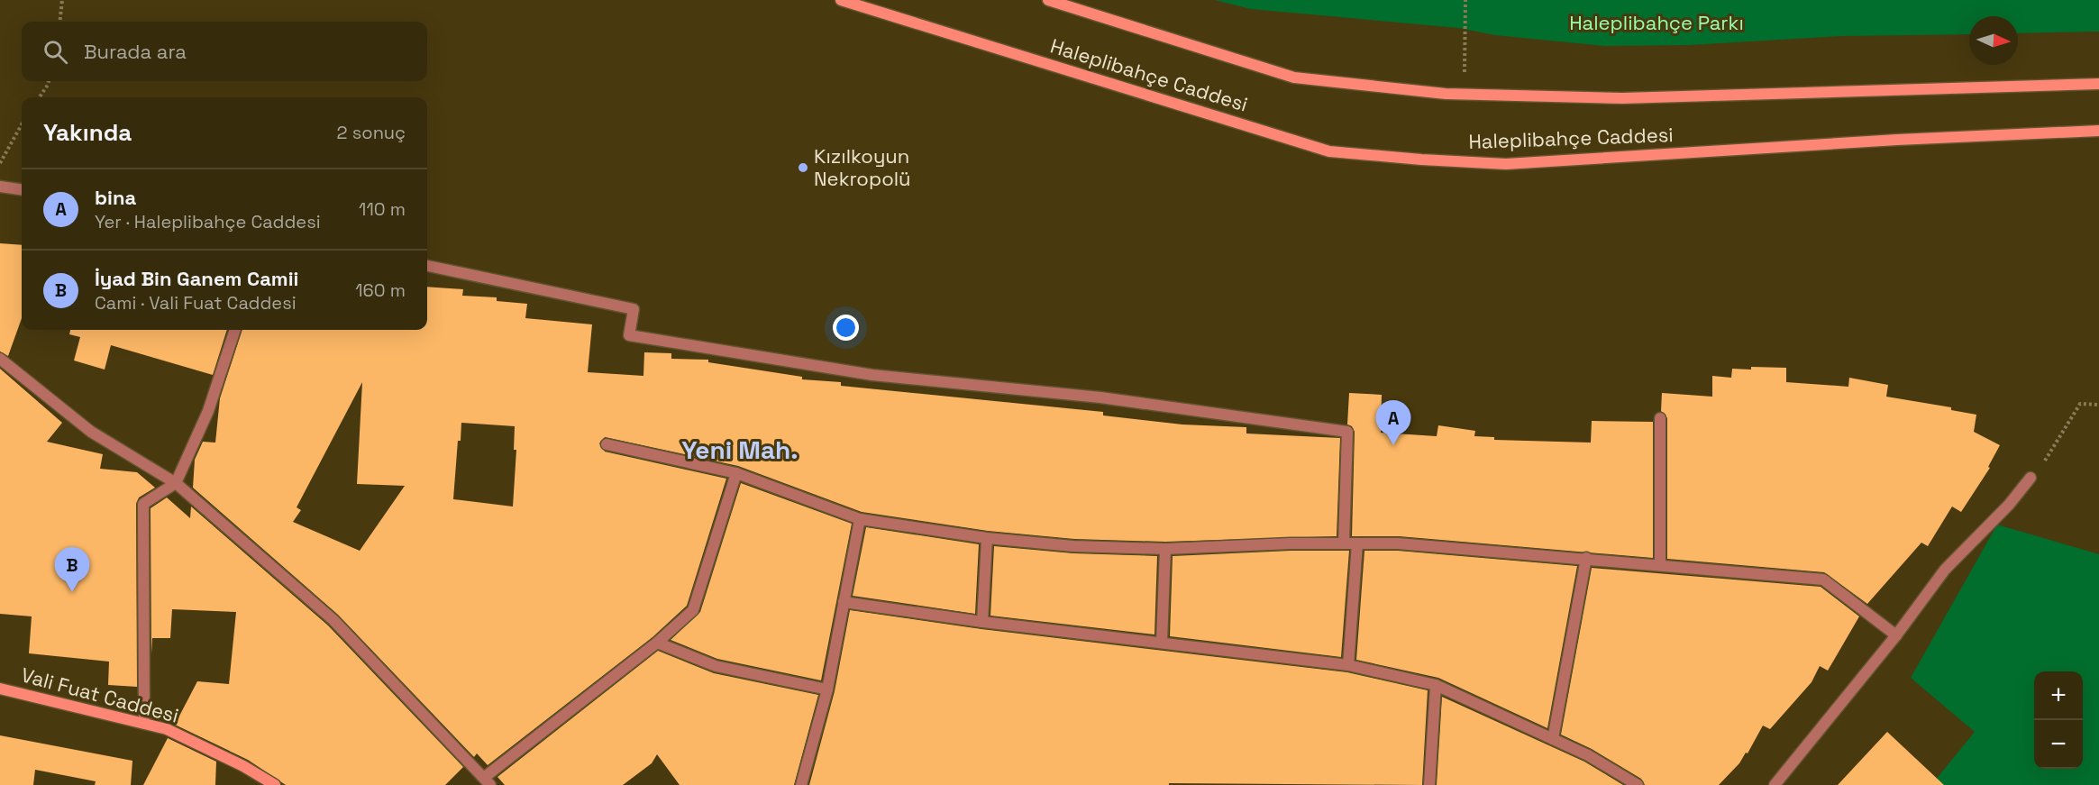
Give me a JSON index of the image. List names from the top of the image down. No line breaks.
{"streets":{"main road":["Haleplibahçe Caddesi","Vali Fuat Caddesi"]},"districts":["Yeni Mah."],"parks":["Haleplibahçe Parkı"],"places":["Kızılkoyun Nekropolü"],"north":"right","page":{"search":"Burada ara","heading":["Yakında","2 sonuç"],"list":[{"mark":"A","name":"bina","note":"Yer · Haleplibahçe Caddesi","value":"110 m"},{"mark":"B","name":"İyad Bin Ganem Camii","note":"Cami · Vali Fuat Caddesi","value":"160 m"}],"pins":["A","B"],"map_buttons":["+","−"]}}
